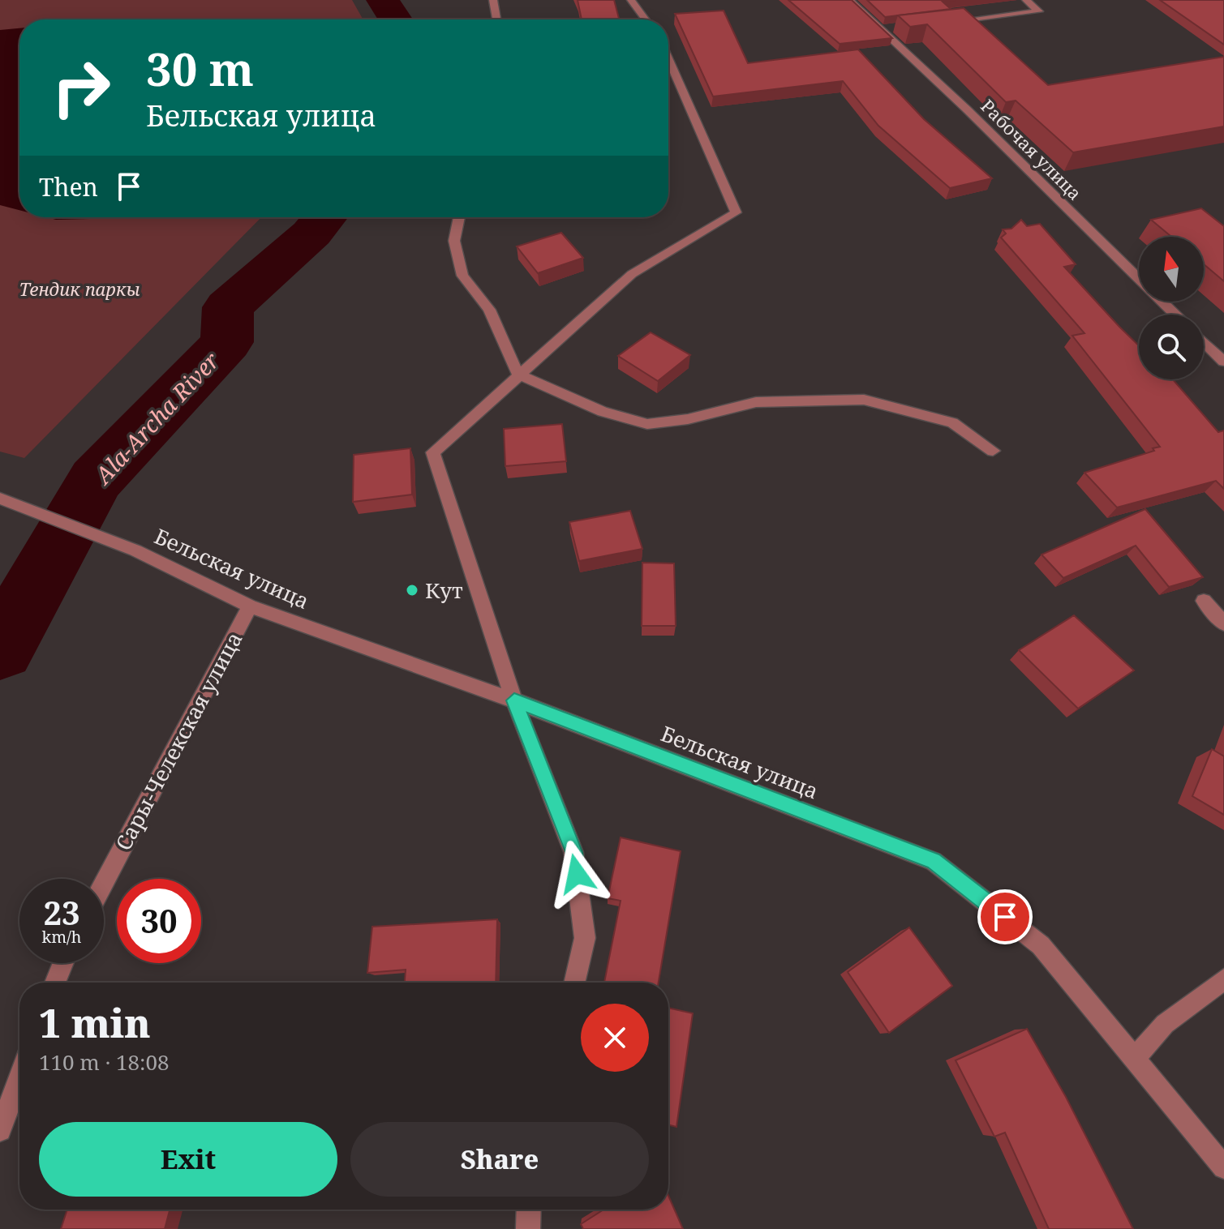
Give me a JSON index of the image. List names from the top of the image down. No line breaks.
{"streets":{"street":["Рабочая улица","Бельская улица","Сары-Челекская улица"]},"crossings":[["Бельская улица","Сары-Челекская улица"]],"water":["Ala-Archa River"],"parks":["Тендик паркы"],"places":["Кут"],"north":"top","page":{"turn":["30 m","Бельская улица"],"then":"Then","speed":"23 km/h","limit":"30","heading":["1 min","110 m · 18:08"],"buttons":["Exit","Share"]}}
